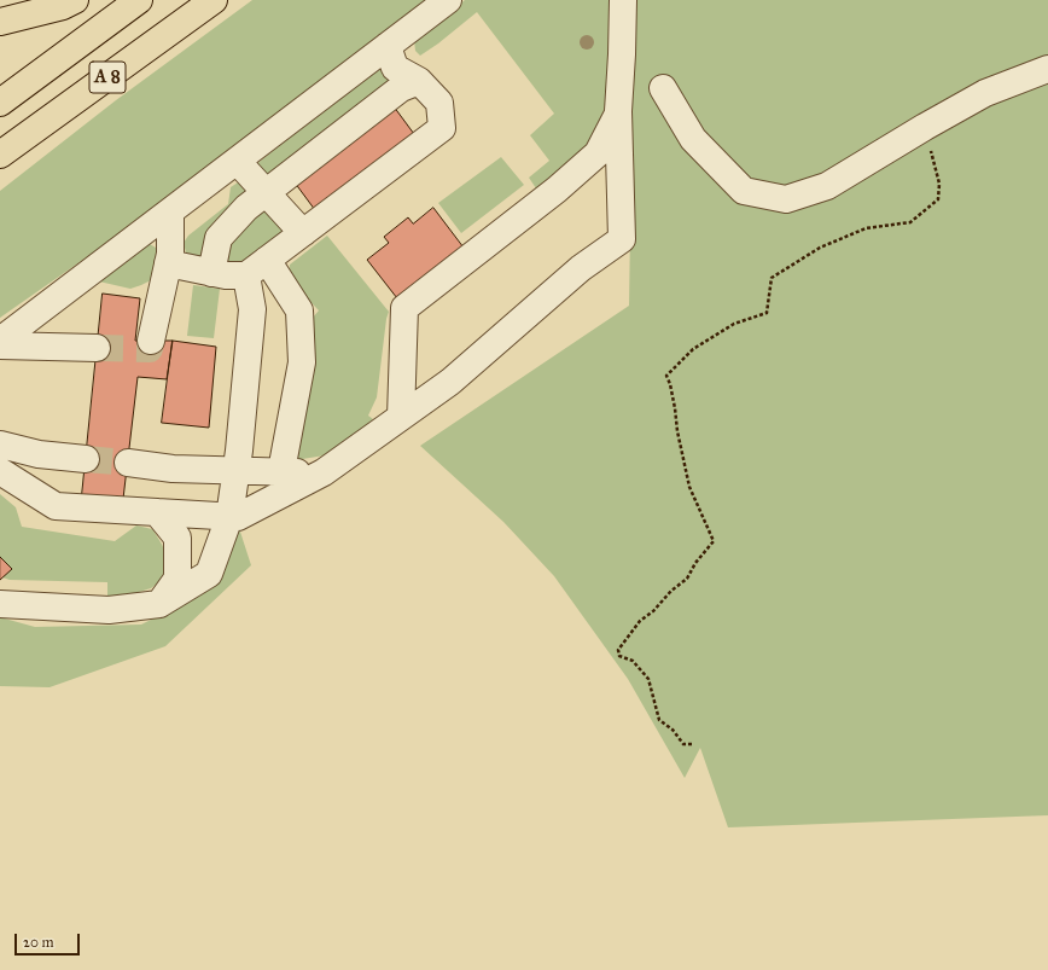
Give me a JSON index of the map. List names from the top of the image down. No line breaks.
{"streets":{"highway":["A 8"]},"scale_bar":"20 m"}
